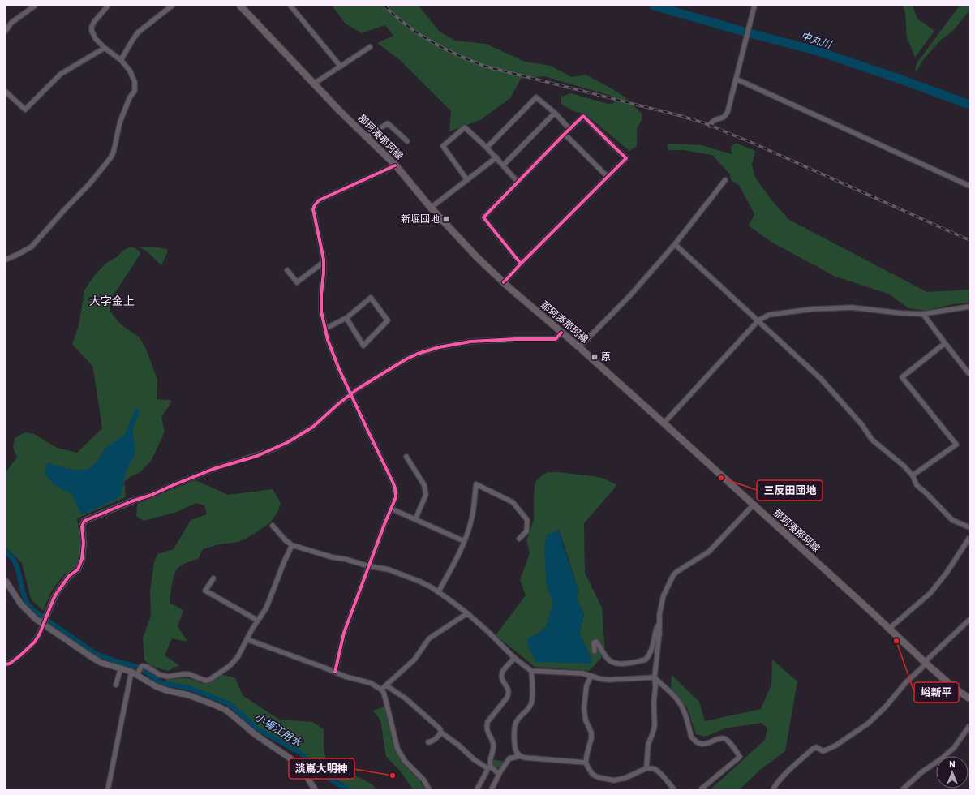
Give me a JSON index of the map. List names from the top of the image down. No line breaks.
{"streets":{"main road":["那珂湊那珂線"]},"districts":["大字金上"],"water":["中丸川","小場江用水"],"places":{"transit":["新堀団地","原"],"other":["三反田団地","峪新平","淡嶌大明神"]},"north":"top"}
